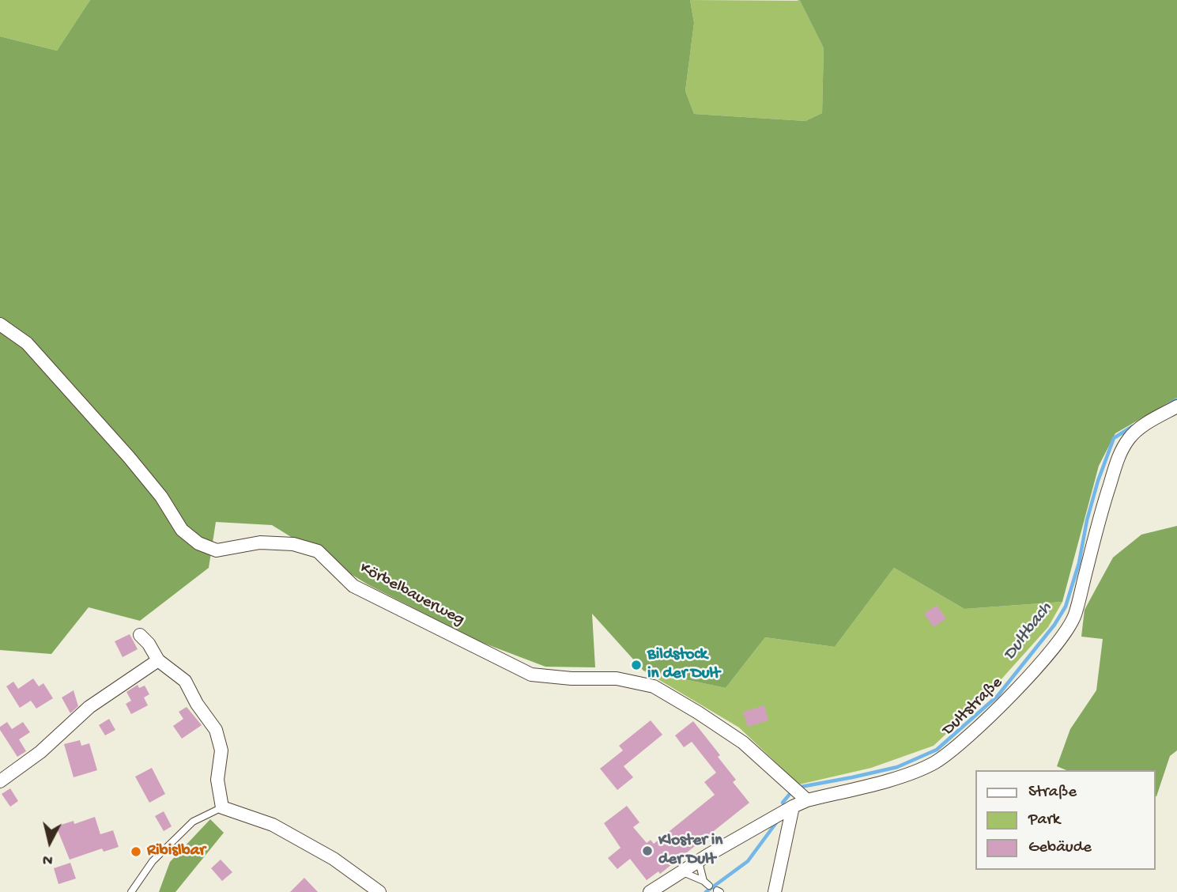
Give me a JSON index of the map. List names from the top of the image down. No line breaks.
{"streets":{"street":["Körbelbauerweg","Dultstraße"]},"crossings":[["Körbelbauerweg","Dultstraße"]],"water":["Dultbach"],"places":["Bildstock in der Dult","Kloster in der Dult","Ribislbar"],"legend":["Straße","Park","Gebäude"],"north":"bottom"}
